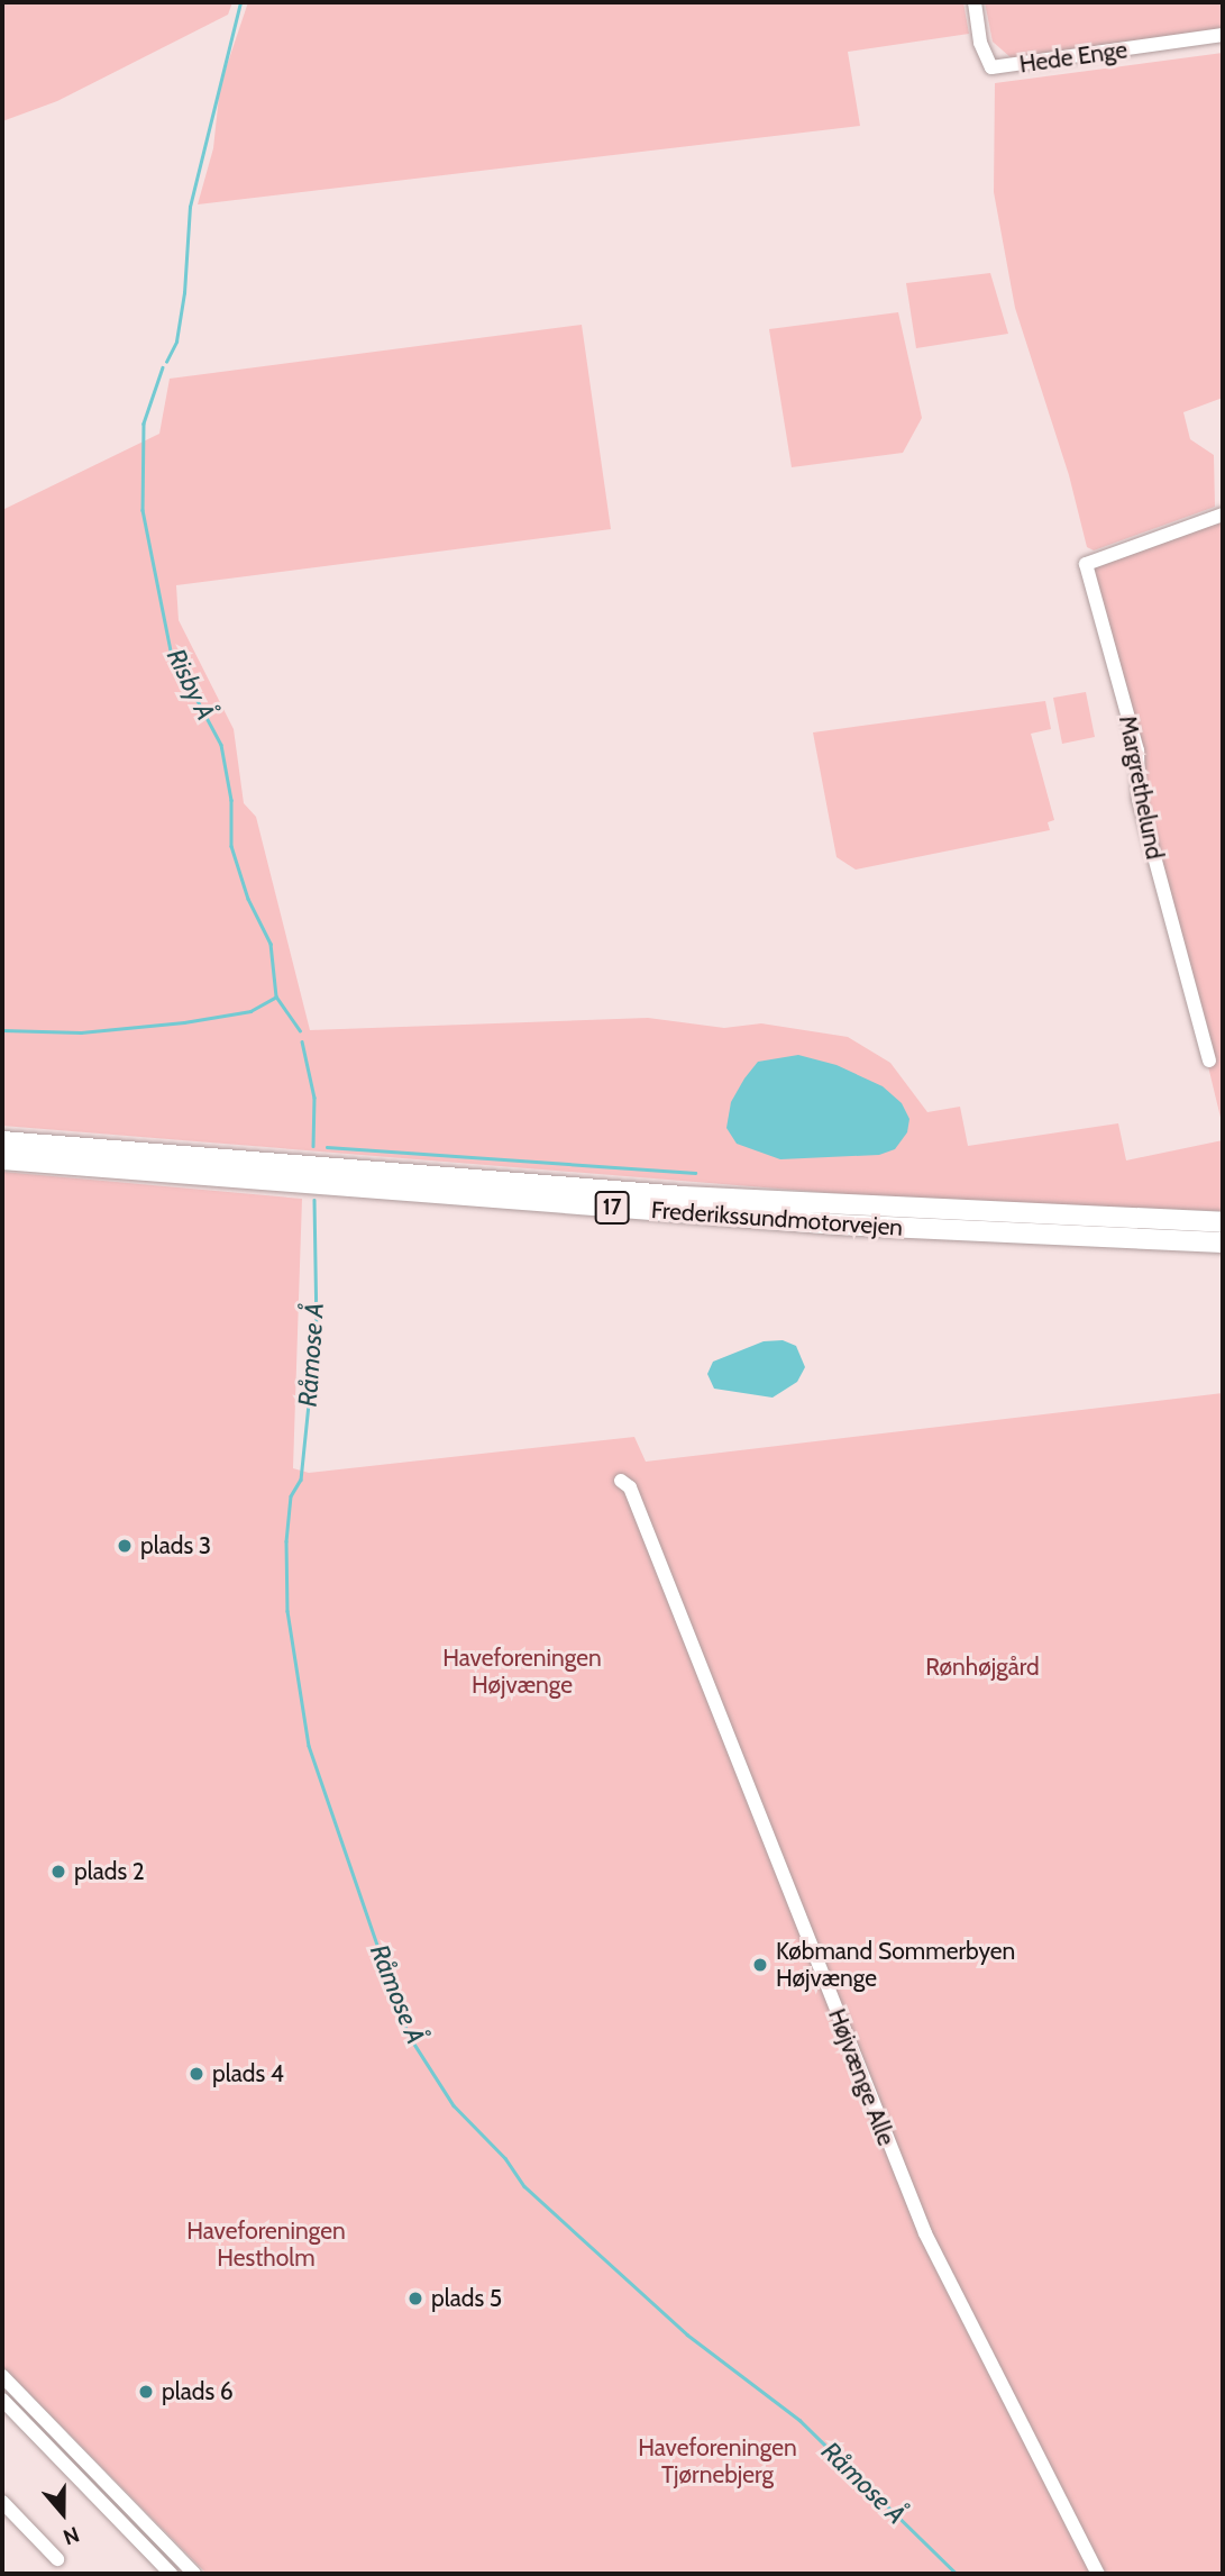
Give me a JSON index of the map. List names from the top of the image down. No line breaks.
{"streets":{"highway":["17","Frederikssundmotorvejen"],"street":["Hede Enge","Margrethelund","Højvænge Alle"]},"water":["Risby Å","Råmose Å"],"parks":["Haveforeningen Højvænge","Rønhøjgård","Haveforeningen Hestholm","Haveforeningen Tjørnebjerg"],"places":["plads 3","plads 2","Købmand Sommerbyen Højvænge","plads 4","plads 5","plads 6"],"north":"bottom"}
